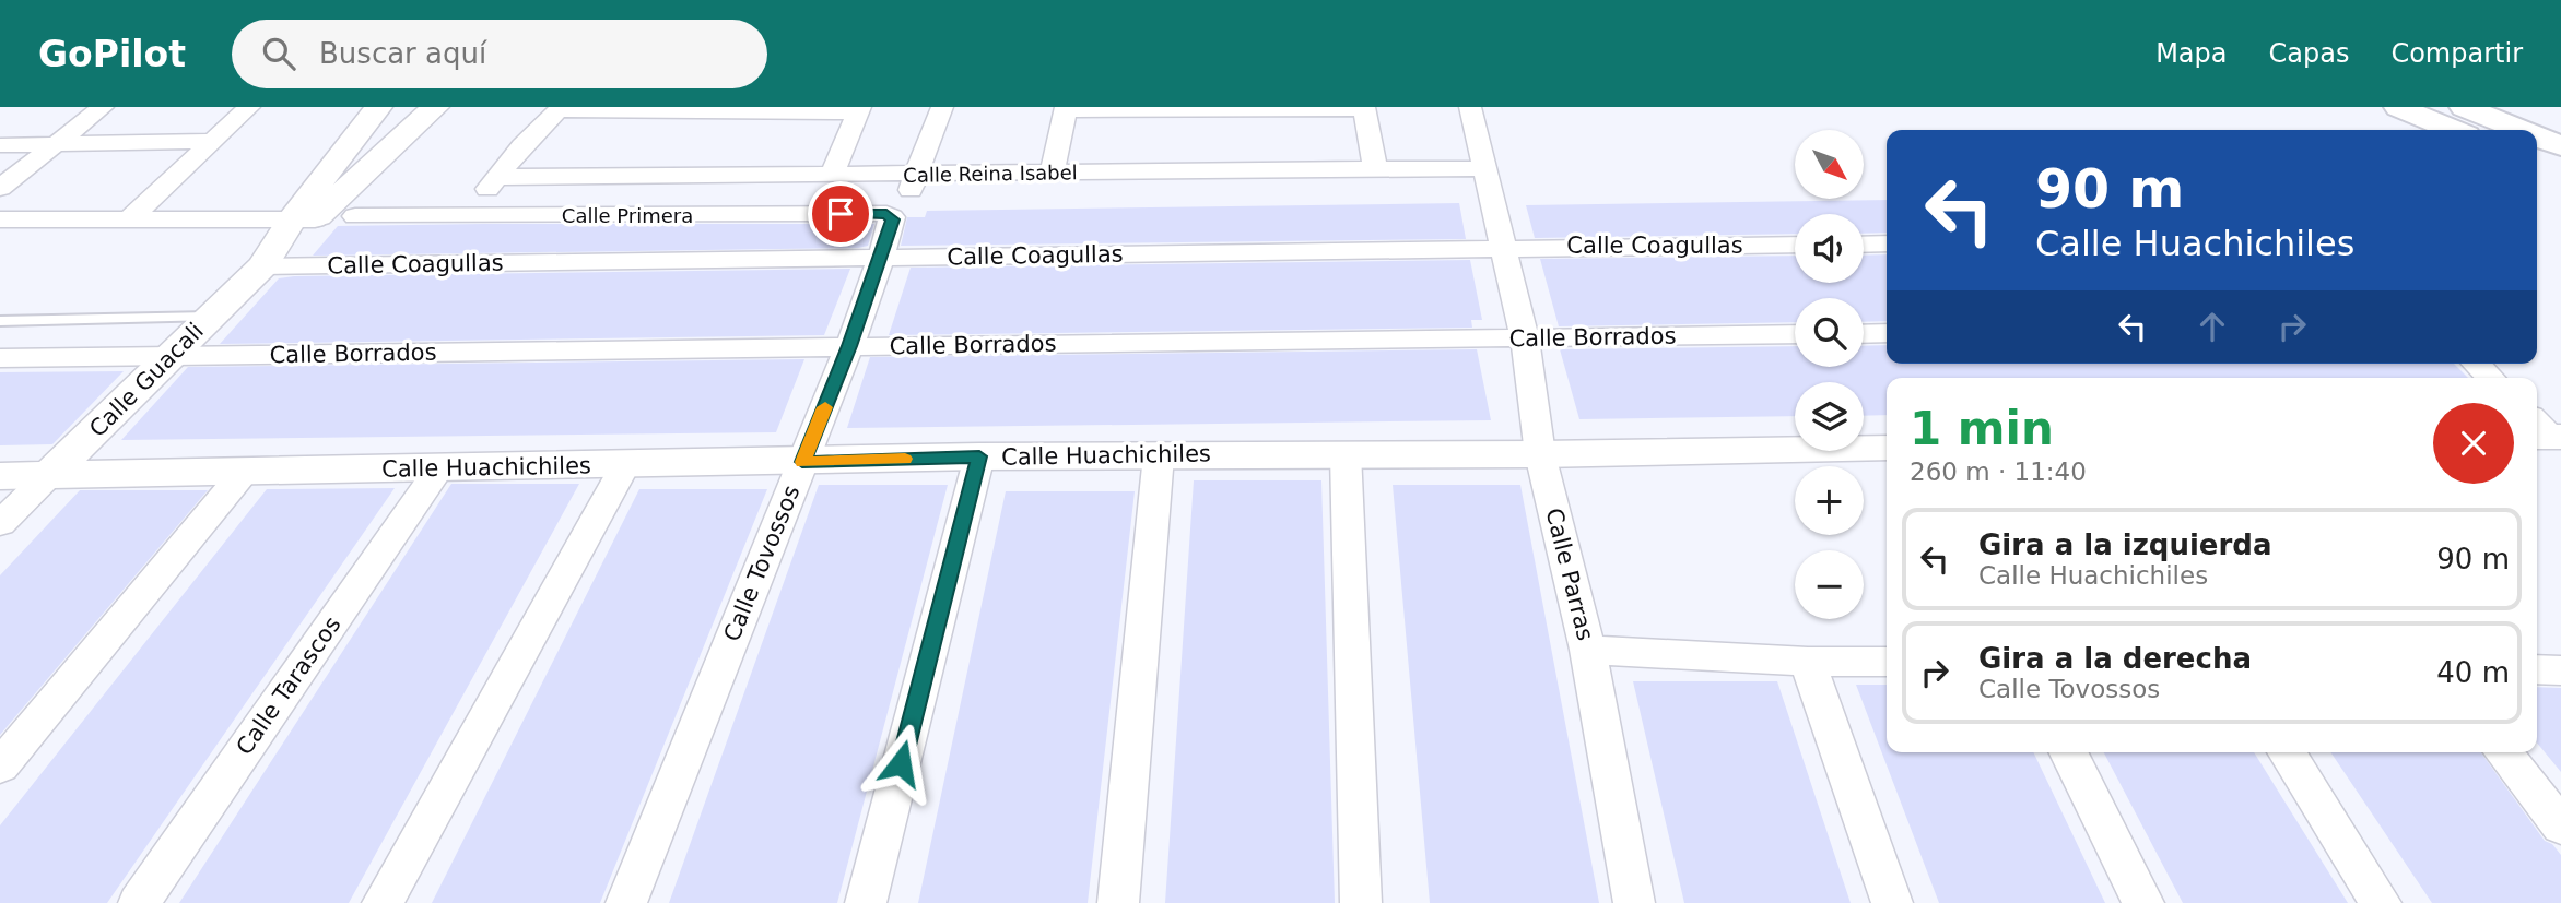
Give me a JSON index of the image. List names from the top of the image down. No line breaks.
{"streets":{"street":["Calle Reina Isabel","Calle Primera","Calle Coagullas","Calle Borrados","Calle Guacali","Calle Huachichiles","Calle Tovossos","Calle Parras","Calle Tarascos"]},"crossings":[["Calle Reina Isabel","Calle Parras"],["Calle Primera","Calle Tovossos"],["Calle Coagullas","Calle Guacali"],["Calle Coagullas","Calle Tovossos"],["Calle Coagullas","Calle Parras"],["Calle Borrados","Calle Guacali"],["Calle Borrados","Calle Tovossos"],["Calle Borrados","Calle Parras"],["Calle Guacali","Calle Huachichiles"],["Calle Huachichiles","Calle Tovossos"],["Calle Huachichiles","Calle Parras"],["Calle Huachichiles","Calle Tarascos"]],"north":"bottom right","page":{"header":"GoPilot","search":"Buscar aquí","nav":["Mapa","Capas","Compartir"],"map_buttons":["+","−"],"turn":["90 m","Calle Huachichiles"],"heading":["1 min","260 m · 11:40"],"list":[{"name":"Gira a la izquierda","note":"Calle Huachichiles","value":"90 m"},{"name":"Gira a la derecha","note":"Calle Tovossos","value":"40 m"}]}}
